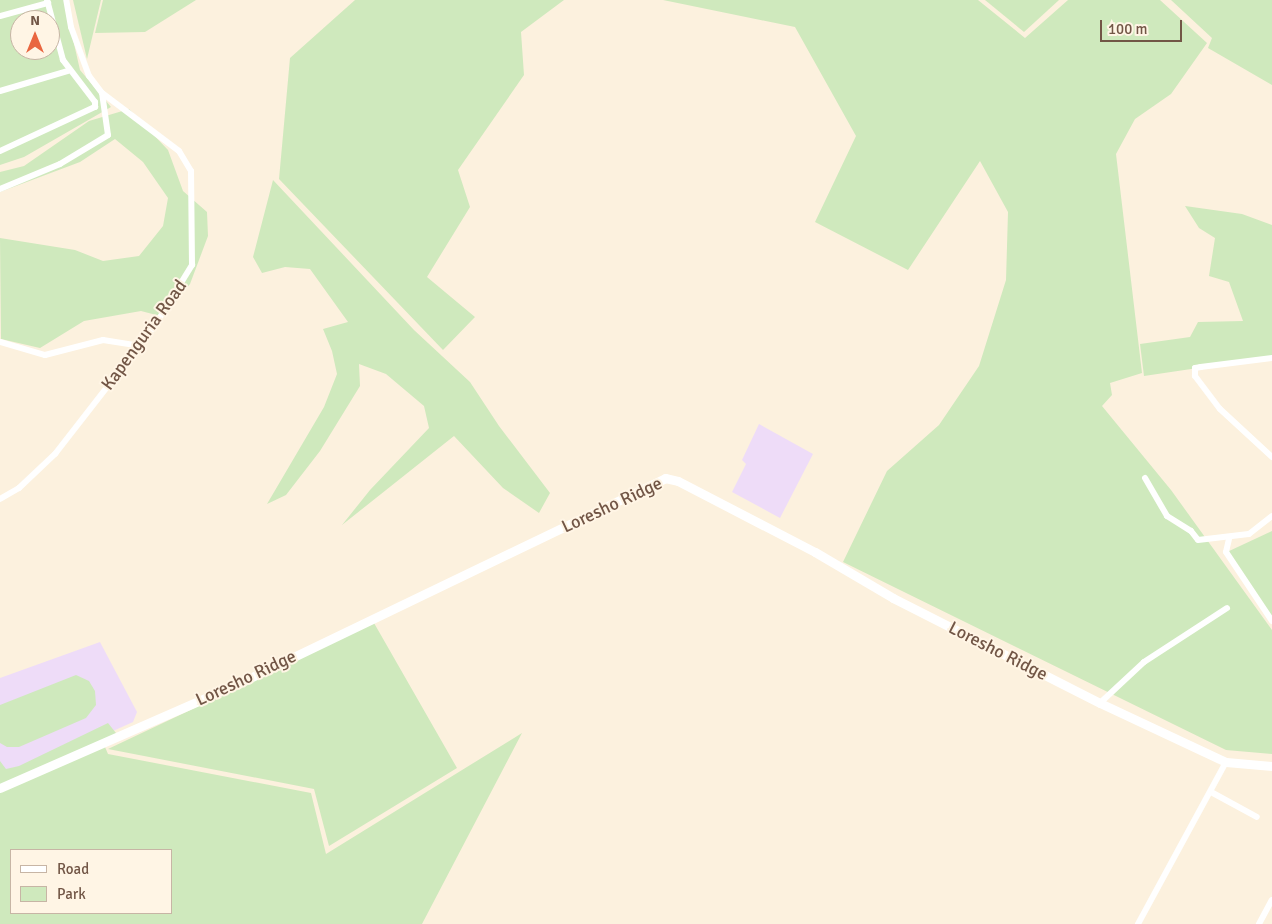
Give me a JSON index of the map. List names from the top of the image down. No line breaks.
{"streets":{"street":["Kapenguria Road","Loresho Ridge"]},"legend":["Road","Park"],"scale_bar":"100 m","north":"top"}
